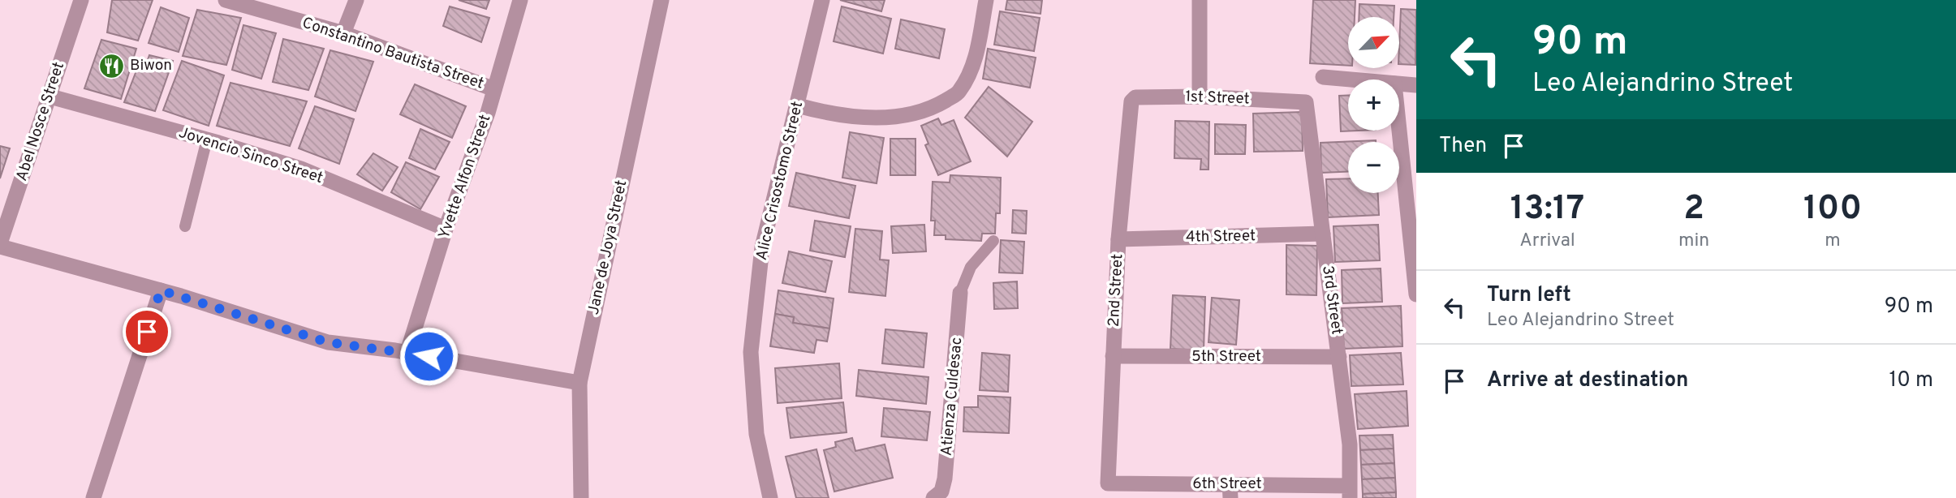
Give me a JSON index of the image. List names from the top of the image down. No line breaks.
{"streets":{"street":["Constantino Bautista Street","1st Street","Abel Nosce Street","Jovencio Sinco Street","Yvette Alfon Street","Alice Crisostomo Street","4th Street","Jane de Joya Street","2nd Street","3rd Street","5th Street","Atienza Culdesac","6th Street"]},"crossings":[["Constantino Bautista Street","Yvette Alfon Street"],["1st Street","2nd Street"],["1st Street","3rd Street"],["Abel Nosce Street","Jovencio Sinco Street"],["Jovencio Sinco Street","Yvette Alfon Street"],["4th Street","2nd Street"],["4th Street","3rd Street"],["2nd Street","5th Street"],["2nd Street","6th Street"],["3rd Street","5th Street"],["3rd Street","6th Street"]],"places":{"restaurant":["Biwon"]},"north":"top right","page":{"turn":["90 m","Leo Alejandrino Street"],"map_buttons":["+","−"],"then":"Then","eta":["13:17","Arrival","2","min","100","m"],"list":[{"name":"Turn left","note":"Leo Alejandrino Street","value":"90 m"},{"name":"Arrive at destination","value":"10 m"}]}}
